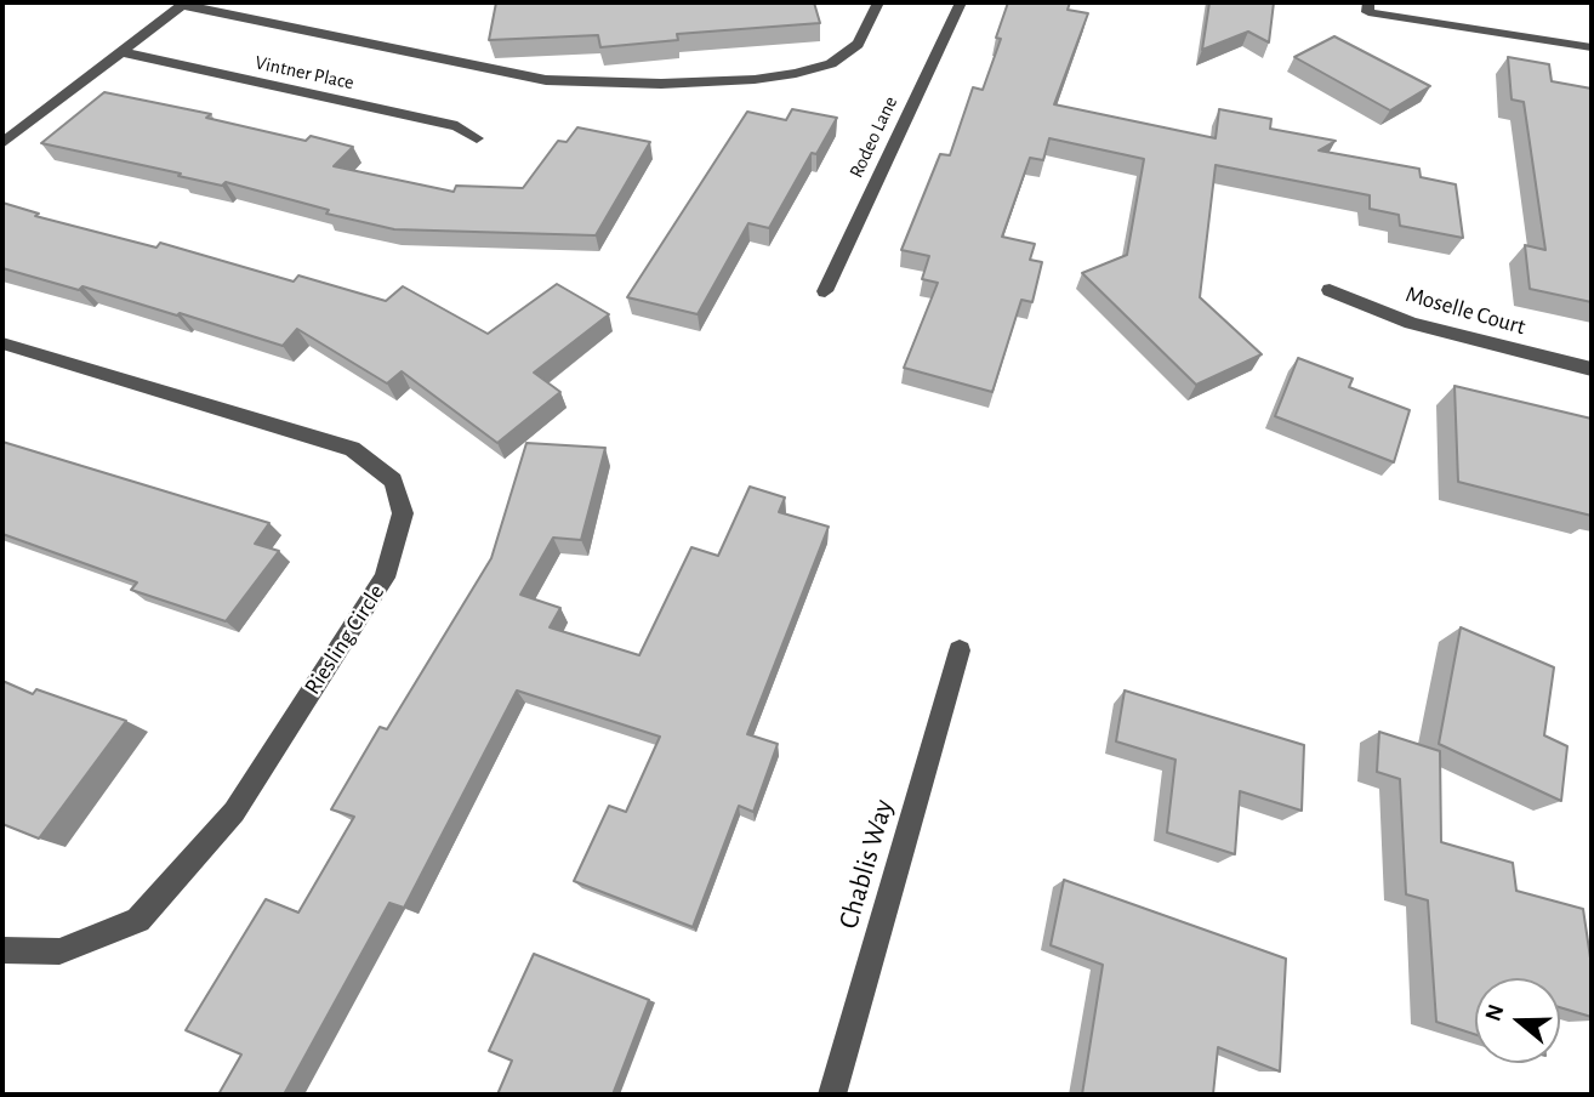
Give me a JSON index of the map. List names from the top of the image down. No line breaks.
{"streets":{"street":["Vintner Place","Rodeo Lane","Moselle Court","Riesling Circle","Chablis Way"]},"north":"left"}
